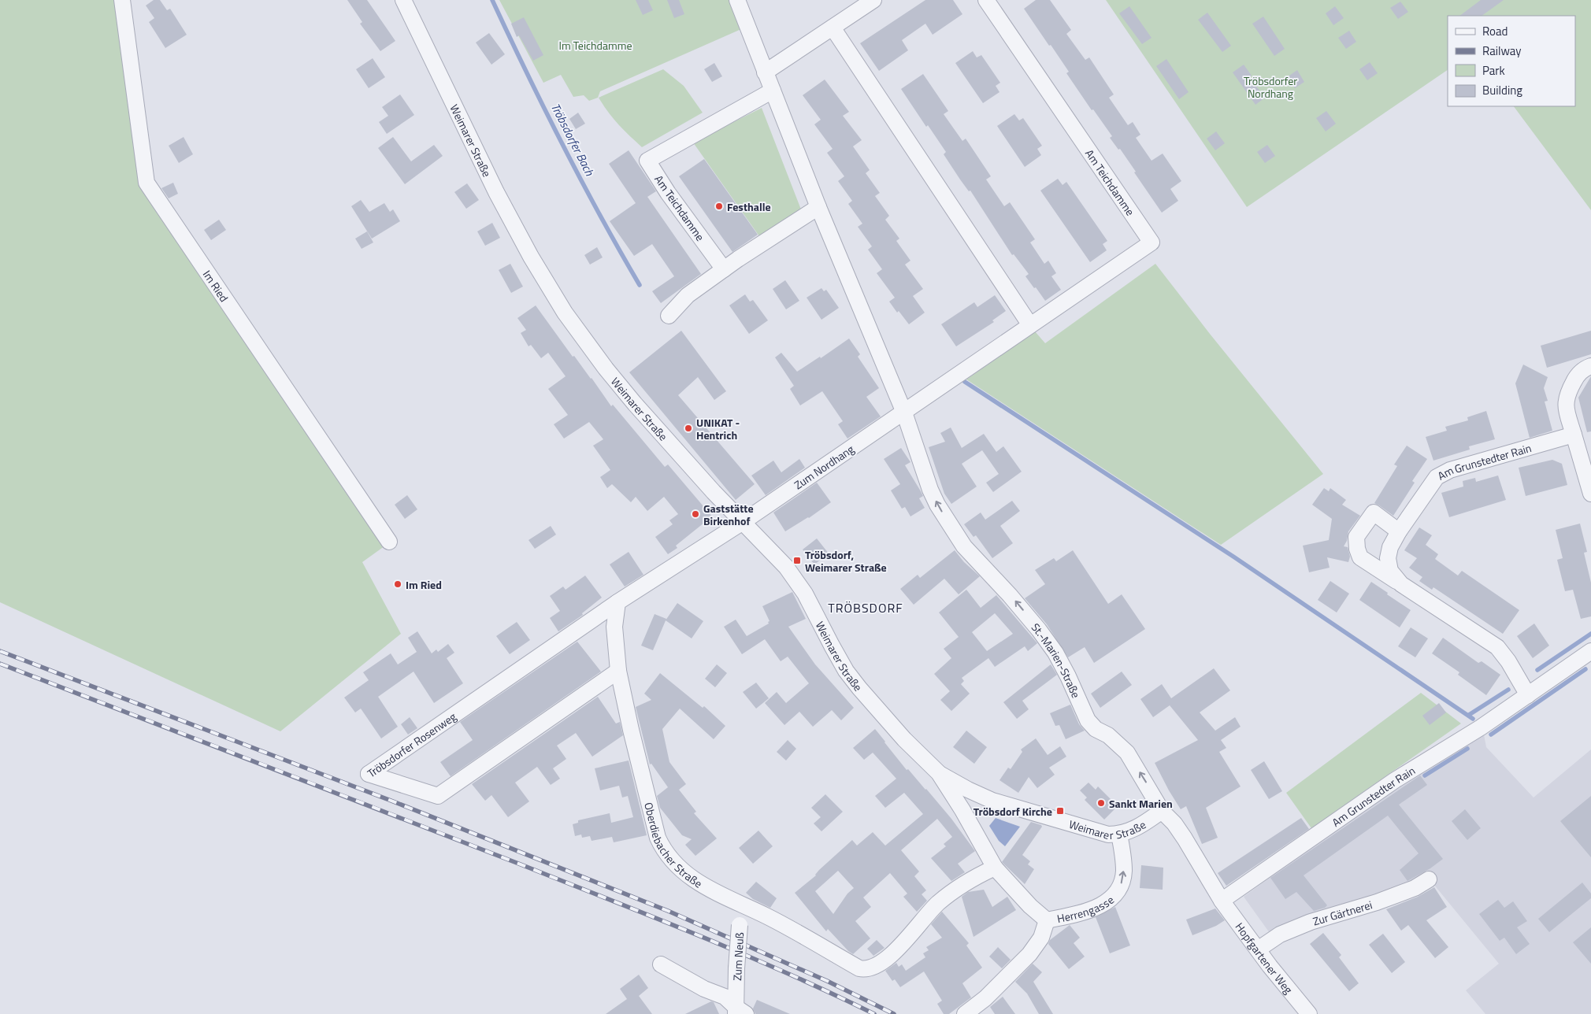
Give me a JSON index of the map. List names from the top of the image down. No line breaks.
{"streets":{"street":["Weimarer Straße","Am Teichdamme","Im Ried","Am Grunstedter Rain","Zum Nordhang","St.-Marien-Straße","Tröbsdorfer Rosenweg","Oberdiebacher Straße","Herrengasse","Zur Gärtnerei","Zum Neuß","Hopfgartener Weg"]},"crossings":[["Weimarer Straße","Zum Nordhang"],["Weimarer Straße","St.-Marien-Straße"],["Weimarer Straße","Oberdiebacher Straße"],["Weimarer Straße","Herrengasse"],["Am Teichdamme","Zum Nordhang"],["Am Teichdamme","St.-Marien-Straße"],["Am Grunstedter Rain","St.-Marien-Straße"],["Am Grunstedter Rain","Hopfgartener Weg"],["Zum Nordhang","St.-Marien-Straße"],["St.-Marien-Straße","Hopfgartener Weg"],["Tröbsdorfer Rosenweg","Oberdiebacher Straße"],["Oberdiebacher Straße","Zum Neuß"],["Zur Gärtnerei","Hopfgartener Weg"]],"one_way":["St.-Marien-Straße","Herrengasse"],"districts":["TRÖBSDORF"],"water":["Tröbsdorfer Bach"],"parks":["Im Teichdamme","Tröbsdorfer Nordhang"],"places":{"other":["Festhalle","UNIKAT - Hentrich","Gaststätte Birkenhof","Im Ried","Sankt Marien"],"transit":["Tröbsdorf, Weimarer Straße","Tröbsdorf Kirche"]},"legend":["Road","Railway","Park","Building"]}
